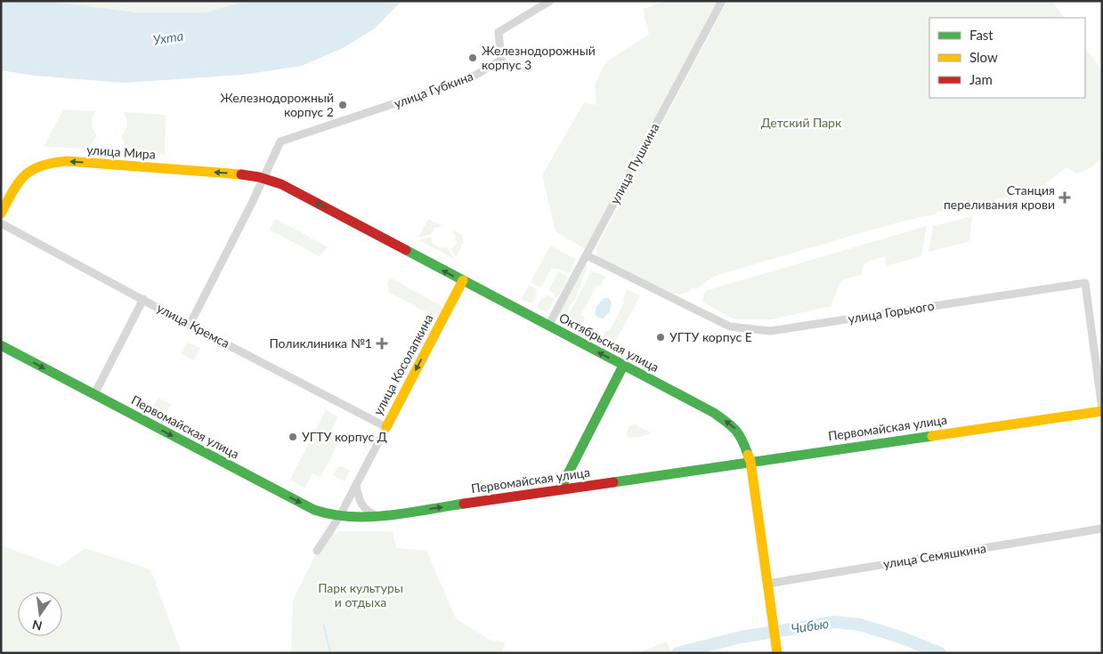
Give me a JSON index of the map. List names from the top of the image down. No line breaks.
{"streets":{"main road":["улица Мира","Октябрьская улица","улица Косолапкина","Первомайская улица"],"street":["улица Губкина","улица Пушкина","улица Горького","улица Кремса","улица Семяшкина"]},"crossings":[["улица Губкина","улица Мира"],["улица Губкина","Октябрьская улица"],["улица Мира","Октябрьская улица"],["улица Пушкина","улица Горького"],["улица Пушкина","Октябрьская улица"],["улица Горького","Первомайская улица"],["улица Кремса","улица Косолапкина"],["Октябрьская улица","улица Косолапкина"],["Октябрьская улица","Первомайская улица"],["Октябрьская улица","улица Семяшкина"],["улица Косолапкина","Первомайская улица"]],"one_way":["улица Мира","Октябрьская улица","улица Косолапкина","Первомайская улица"],"water":["Ухта","Чибью"],"parks":["Детский Парк","Парк культуры и отдыха"],"places":{"other":["Железнодорожный корпус 3","Железнодорожный корпус 2","УГТУ корпус Е","УГТУ корпус Д"],"health":["Станция переливания крови","Поликлиника №1"]},"legend":["Fast","Slow","Jam"],"north":"bottom"}
